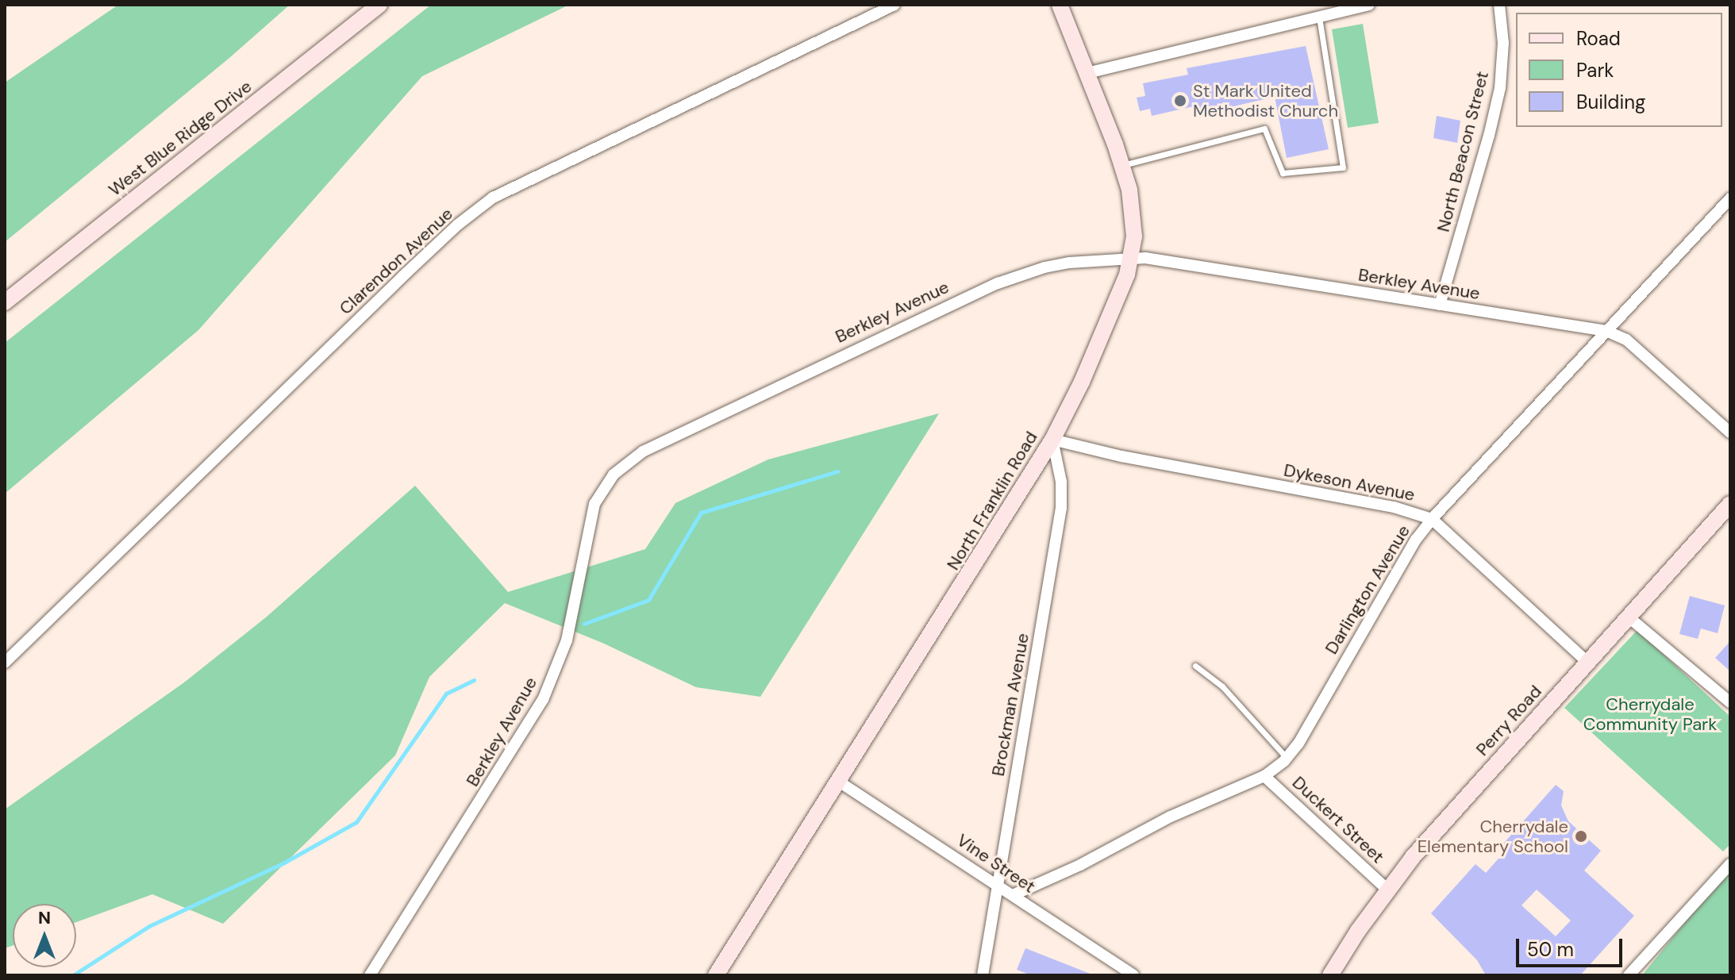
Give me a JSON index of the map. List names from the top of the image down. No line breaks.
{"streets":{"street":["West Blue Ridge Drive","North Beacon Street","Clarendon Avenue","Berkley Avenue","Dykeson Avenue","North Franklin Road","Darlington Avenue","Brockman Avenue","Perry Road","Duckert Street","Vine Street"]},"crossings":[["North Beacon Street","Berkley Avenue"],["Berkley Avenue","North Franklin Road"],["Berkley Avenue","Darlington Avenue"],["Dykeson Avenue","North Franklin Road"],["Dykeson Avenue","Darlington Avenue"],["Dykeson Avenue","Brockman Avenue"],["Dykeson Avenue","Perry Road"],["North Franklin Road","Brockman Avenue"],["North Franklin Road","Vine Street"],["Darlington Avenue","Duckert Street"],["Darlington Avenue","Vine Street"],["Brockman Avenue","Vine Street"],["Perry Road","Duckert Street"]],"parks":["Cherrydale Community Park"],"places":["St Mark United Methodist Church","Cherrydale Elementary School"],"legend":["Road","Park","Building"],"scale_bar":"50 m","north":"top"}
